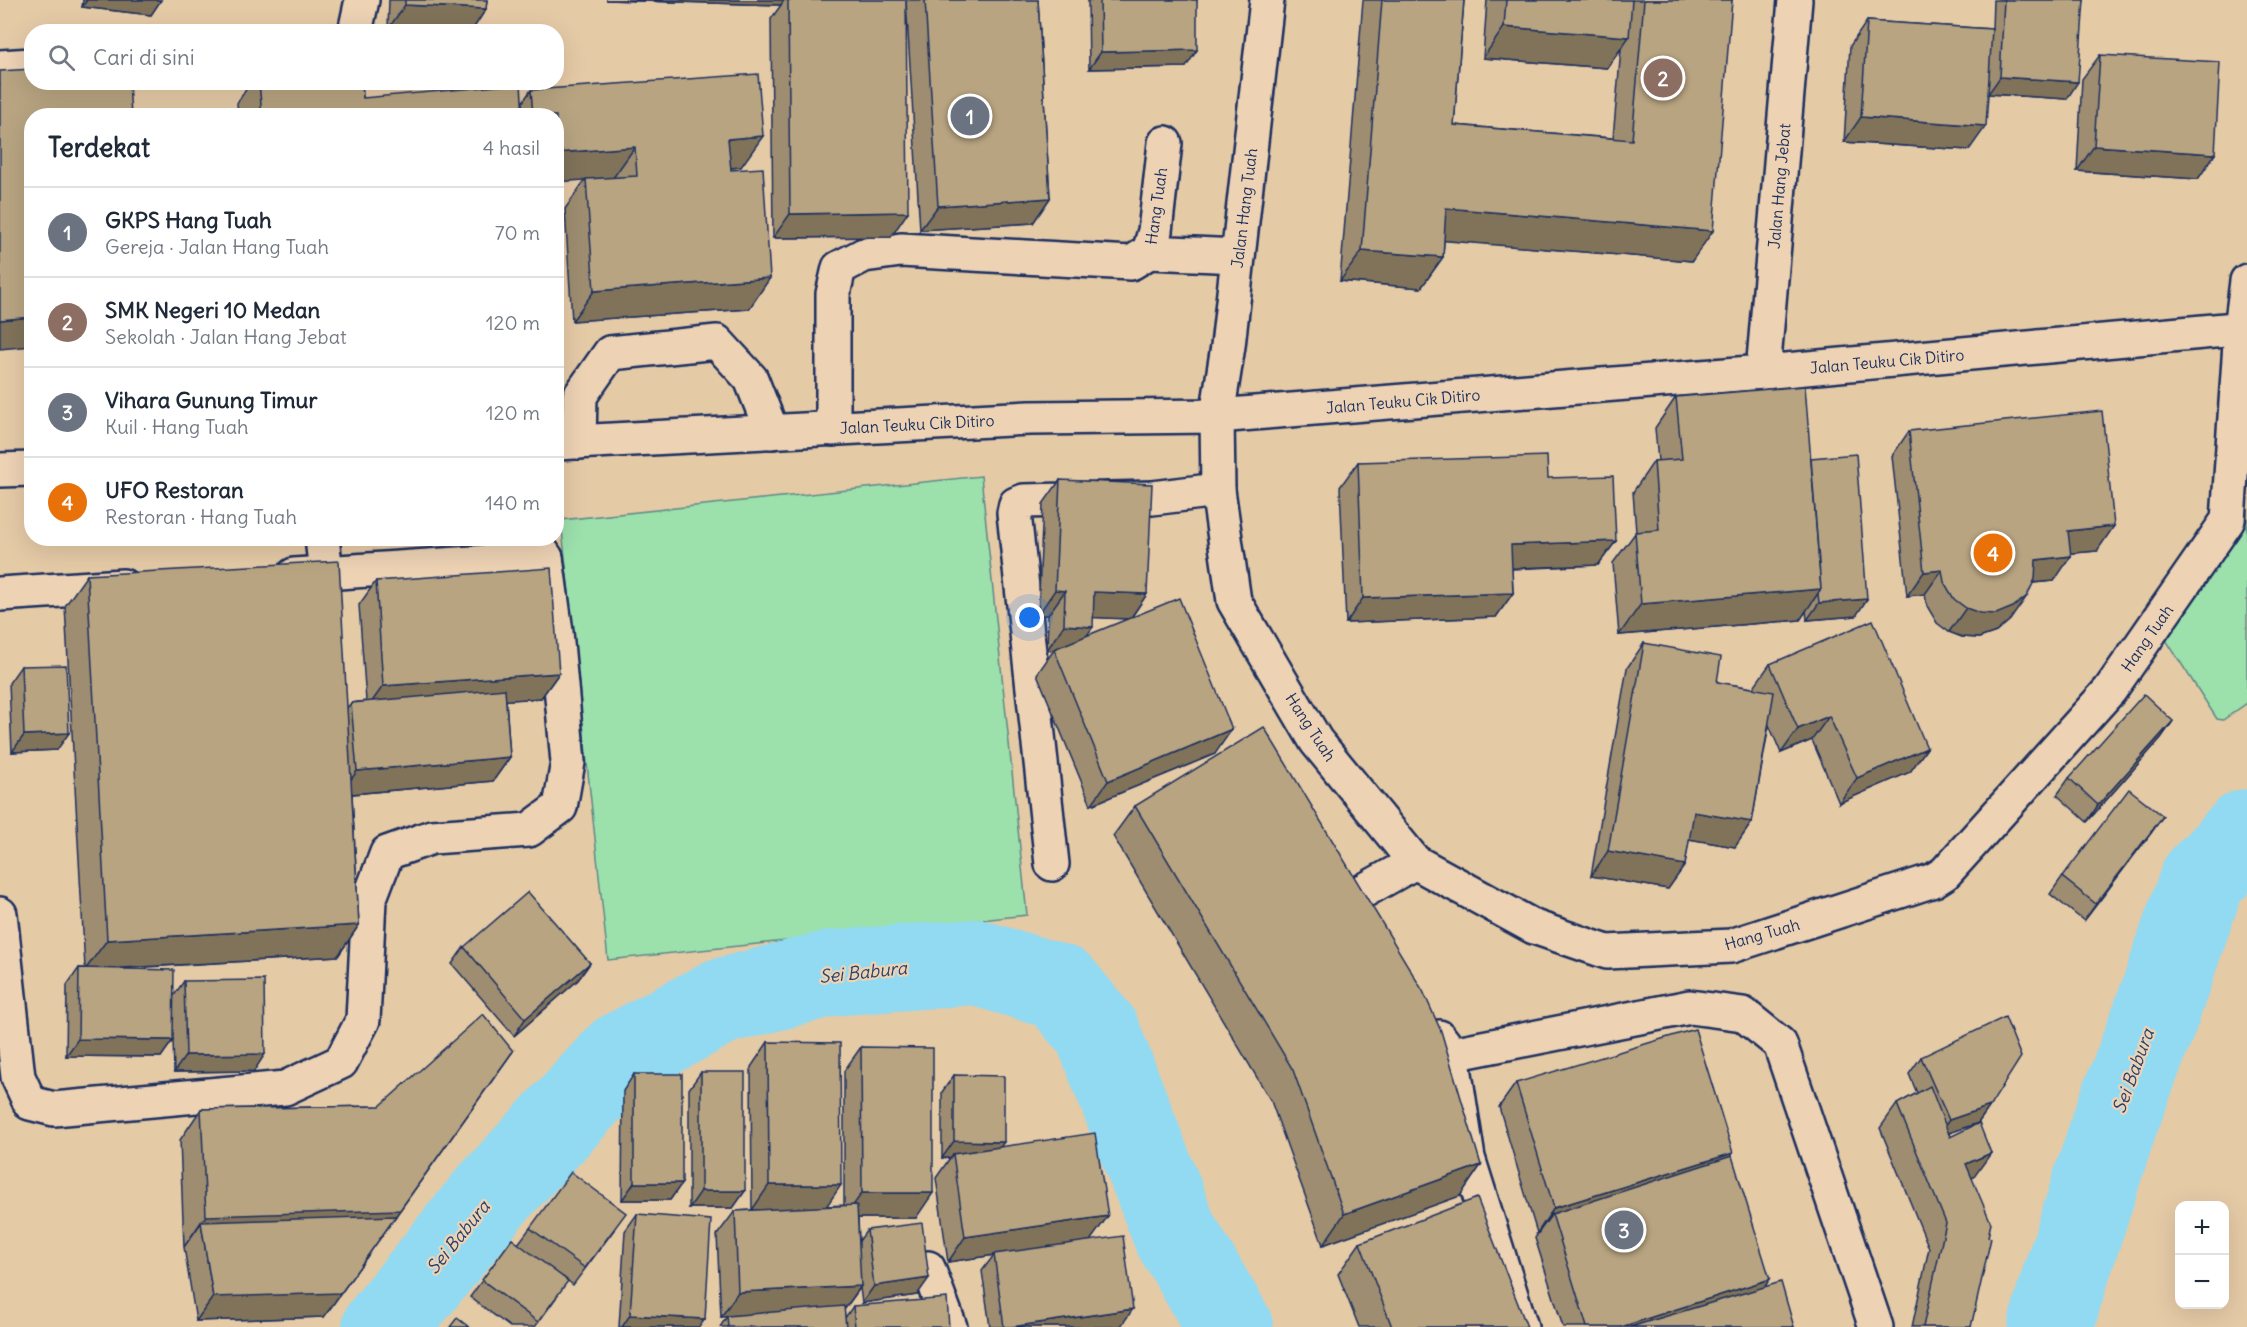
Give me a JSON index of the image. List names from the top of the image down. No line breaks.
{"streets":{"street":["Jalan Hang Jebat","Hang Tuah","Jalan Hang Tuah","Jalan Teuku Cik Ditiro"]},"crossings":[["Jalan Hang Jebat","Jalan Teuku Cik Ditiro"],["Hang Tuah","Jalan Hang Tuah"],["Hang Tuah","Jalan Teuku Cik Ditiro"],["Jalan Hang Tuah","Jalan Teuku Cik Ditiro"]],"water":["Sei Babura"],"page":{"search":"Cari di sini","pins":["2","1","4","3"],"heading":["Terdekat","4 hasil"],"list":[{"mark":"1","name":"GKPS Hang Tuah","note":"Gereja · Jalan Hang Tuah","value":"70 m"},{"mark":"2","name":"SMK Negeri 10 Medan","note":"Sekolah · Jalan Hang Jebat","value":"120 m"},{"mark":"3","name":"Vihara Gunung Timur","note":"Kuil · Hang Tuah","value":"120 m"},{"mark":"4","name":"UFO Restoran","note":"Restoran · Hang Tuah","value":"140 m"}],"map_buttons":["+","−"]}}
